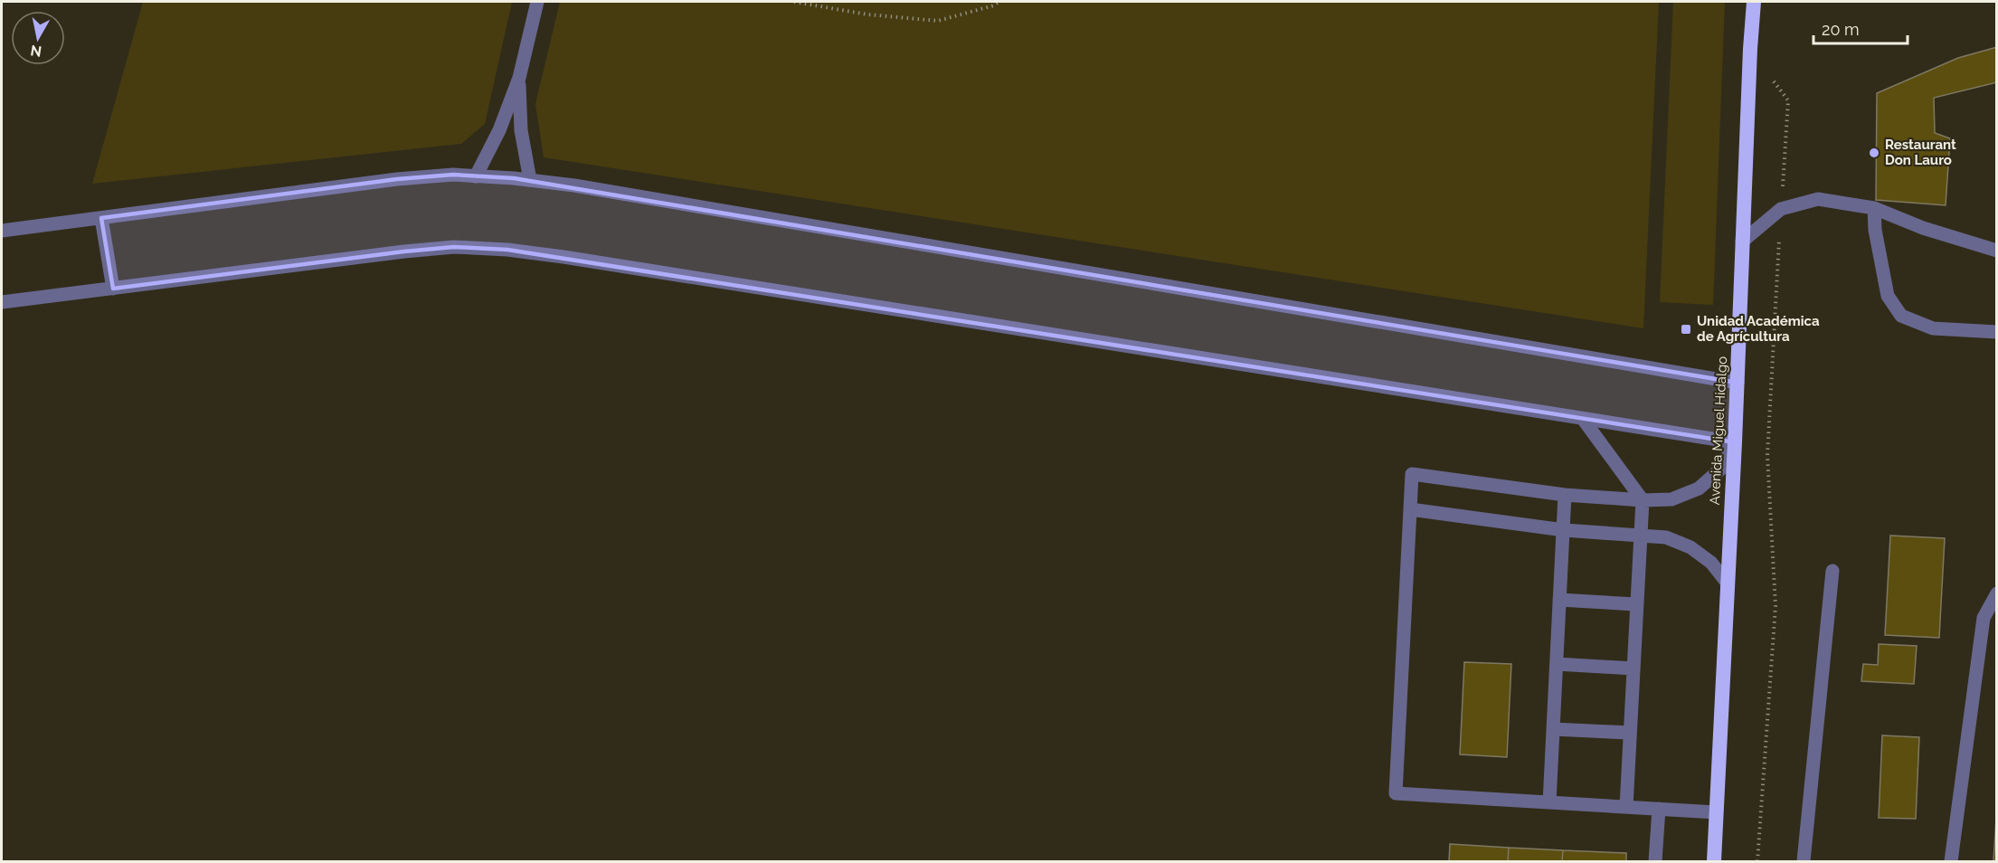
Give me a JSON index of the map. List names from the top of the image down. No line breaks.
{"streets":{"highway":["Avenida Miguel Hidalgo"]},"places":{"other":["Restaurant Don Lauro"],"transit":["Unidad Académica de Agrícultura"]},"scale_bar":"20 m","north":"bottom"}
